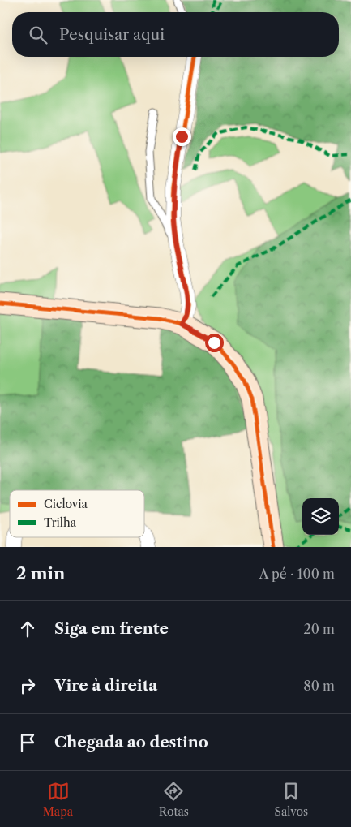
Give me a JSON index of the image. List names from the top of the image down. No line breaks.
{"legend":["Ciclovia","Trilha"],"page":{"search":"Pesquisar aqui","heading":["2 min","A pé · 100 m"],"list":[["Siga em frente","20 m"],["Vire à direita","80 m"],"Chegada ao destino"],"nav":["Mapa","Rotas","Salvos"]}}
